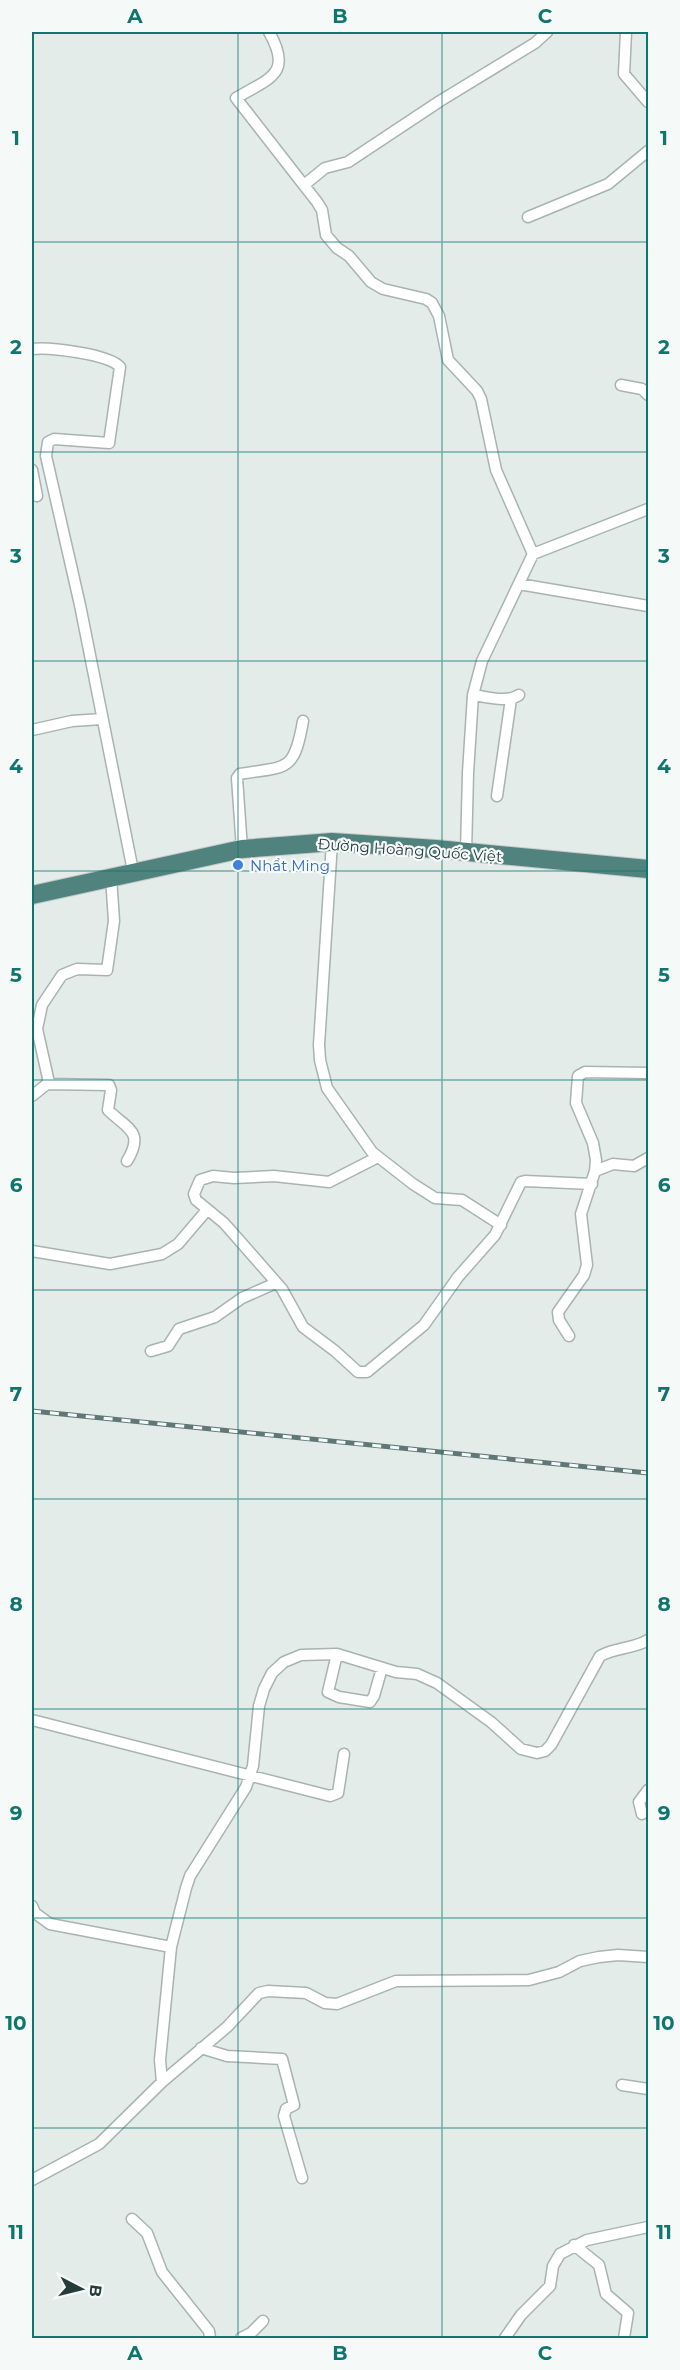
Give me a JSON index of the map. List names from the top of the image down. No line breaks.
{"streets":{"highway":["Đường Hoàng Quốc Việt"]},"places":["Nhẩt Ming"],"north":"right","grid":{"columns":["A","B","C"],"rows":["1","2","3","4","5","6","7","8","9","10","11"]}}
